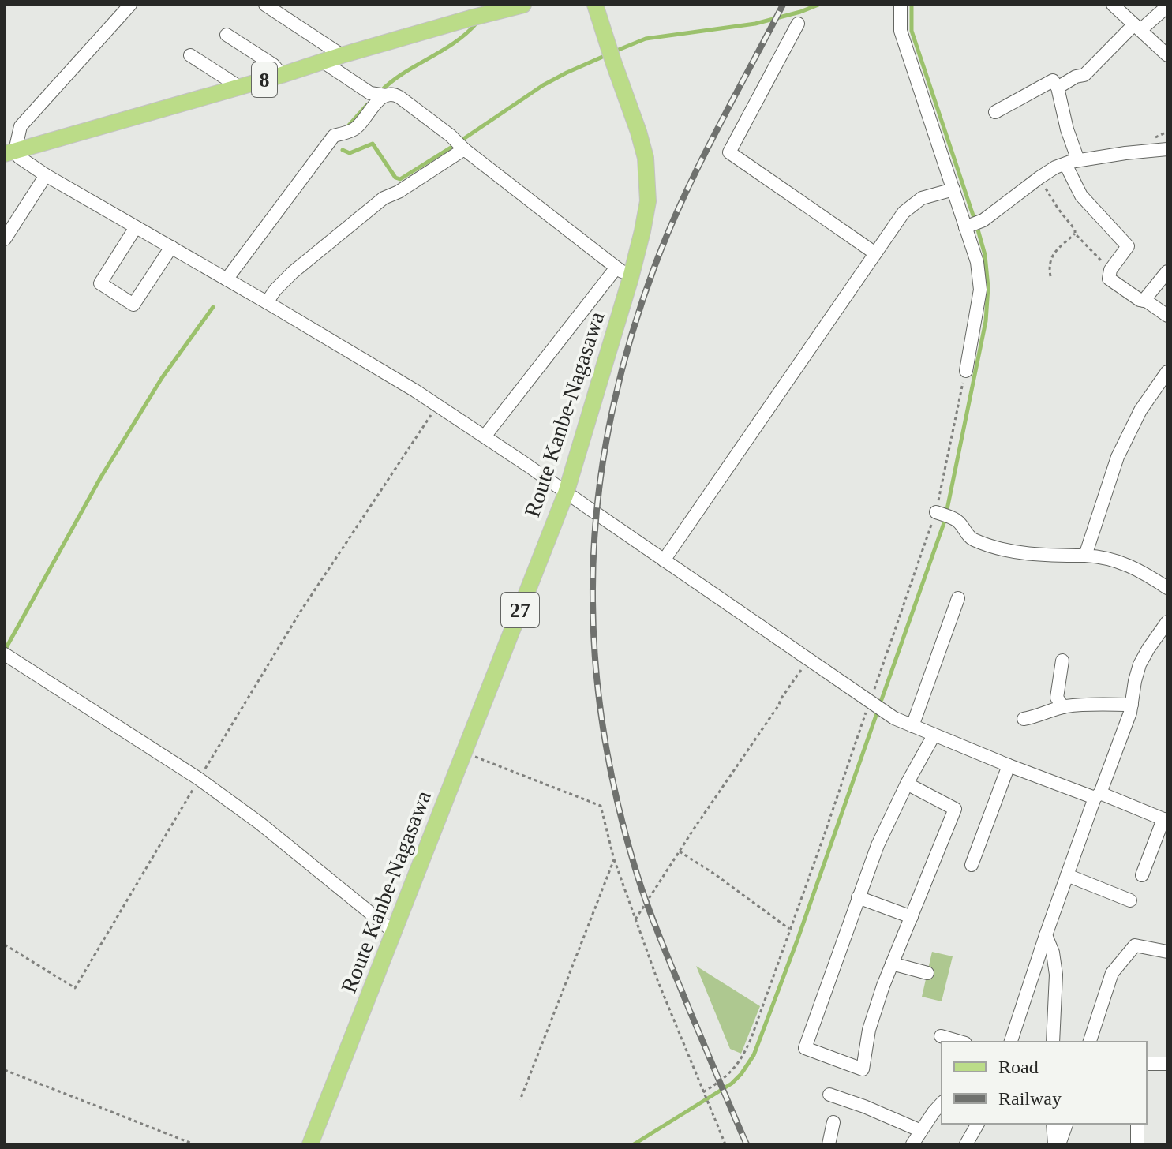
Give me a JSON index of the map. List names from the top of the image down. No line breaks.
{"streets":{"main road":["8","Route Kanbe-Nagasawa","27"]},"legend":["Road","Railway"]}
